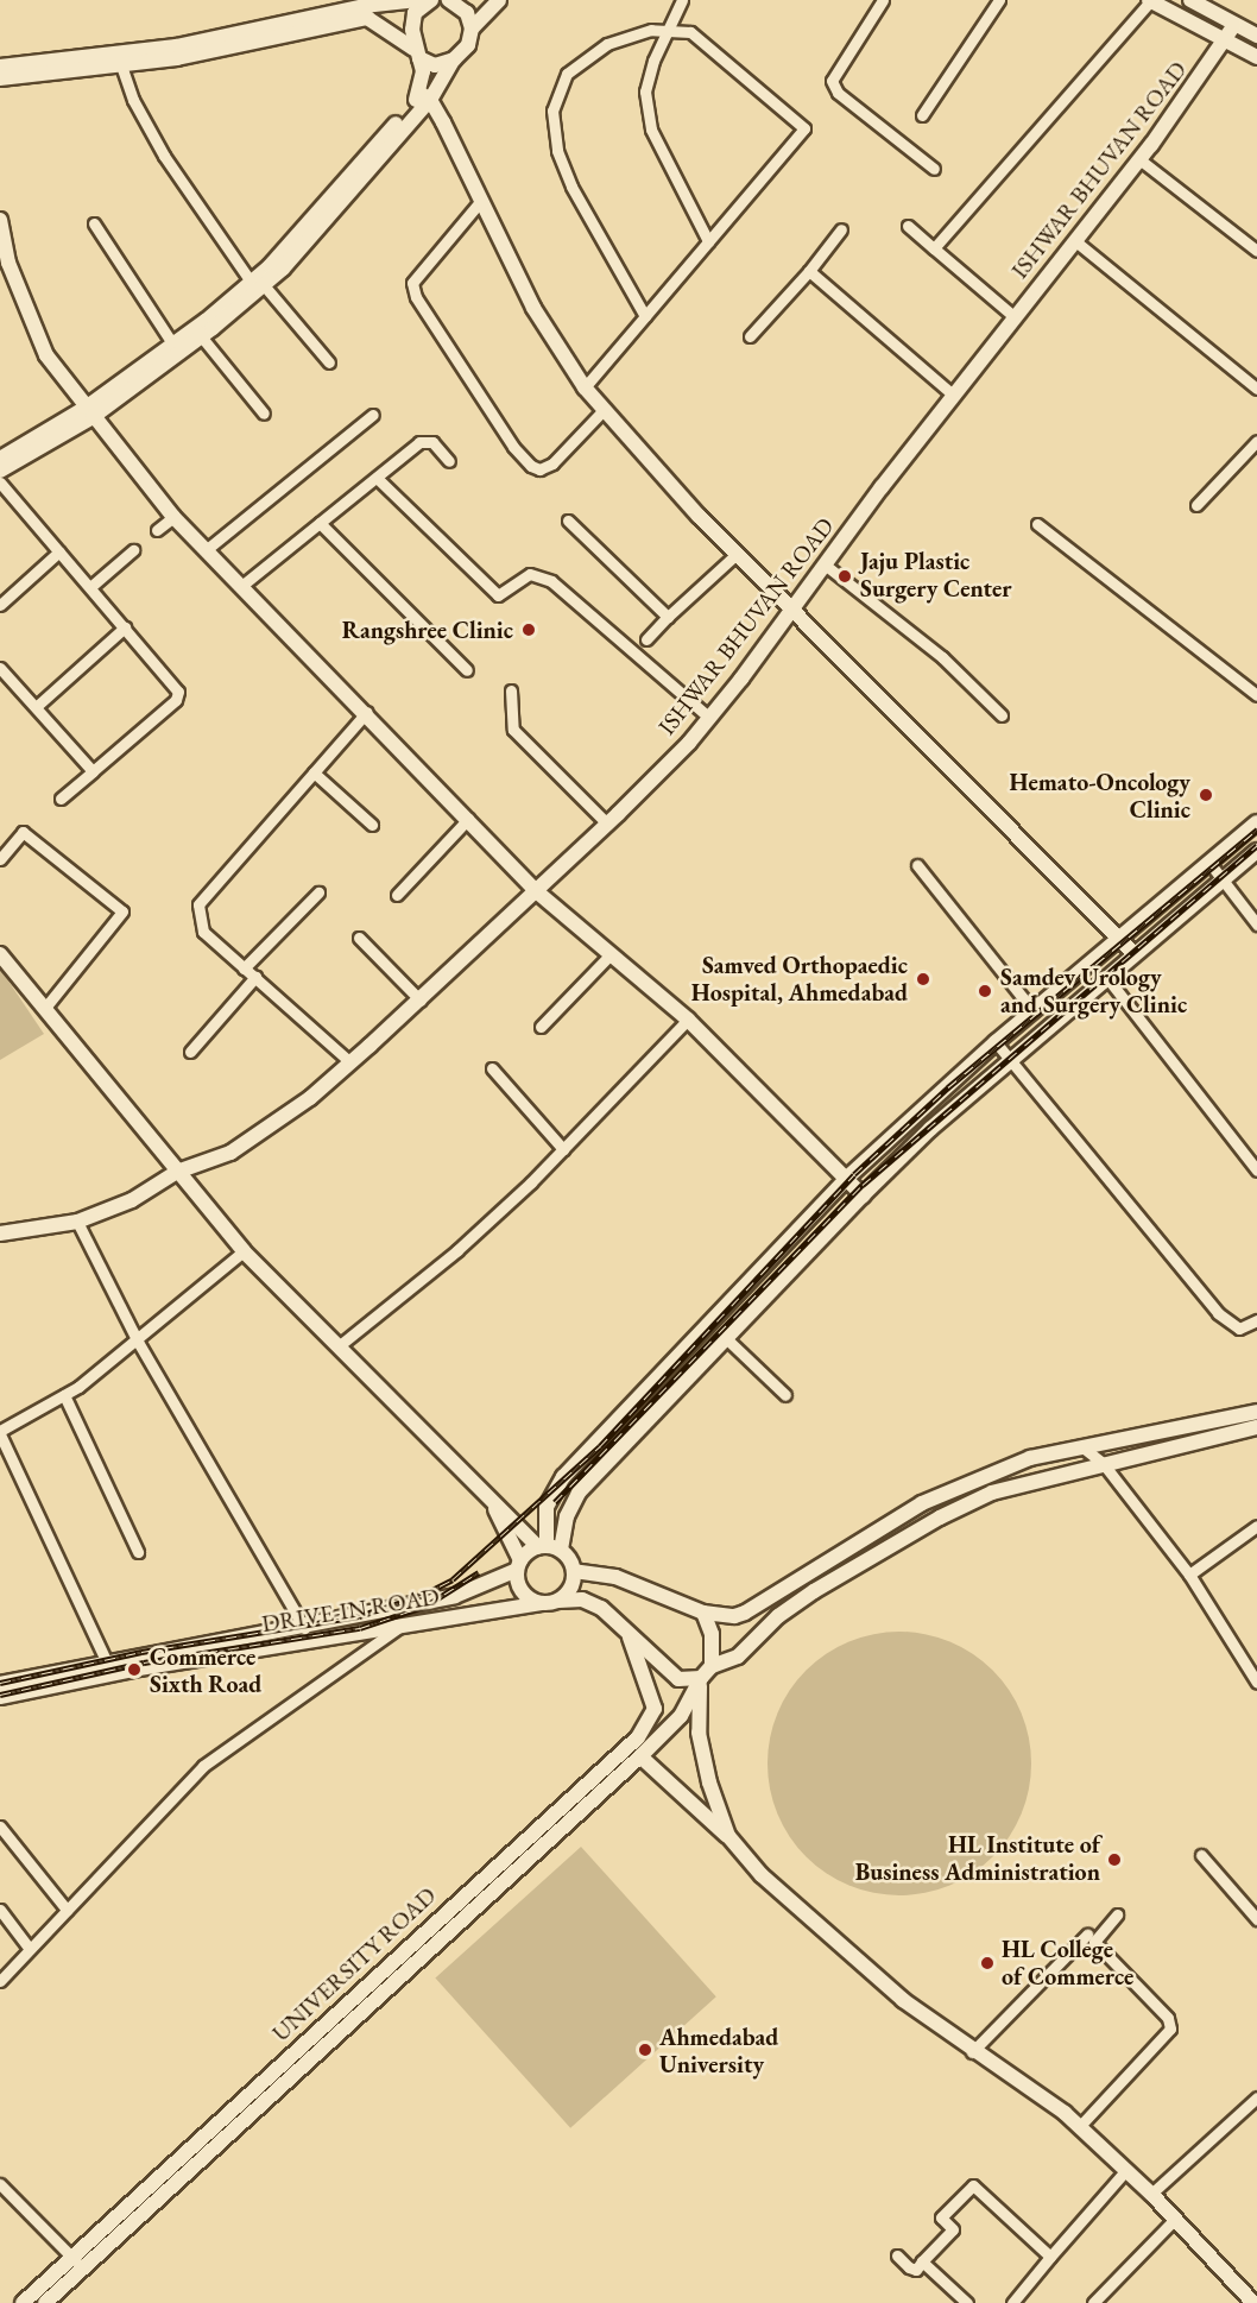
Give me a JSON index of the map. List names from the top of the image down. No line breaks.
{"streets":{"street":["ISHWAR BHUVAN ROAD","DRIVE-IN ROAD","UNIVERSITY ROAD"]},"places":["Jaju Plastic Surgery Center","Rangshree Clinic","Hemato-Oncology Clinic","Samved Orthopaedic Hospital, Ahmedabad","Samdev Urology and Surgery Clinic","Commerce Sixth Road","HL Institute of Business Administration","HL College of Commerce","Ahmedabad University"]}
